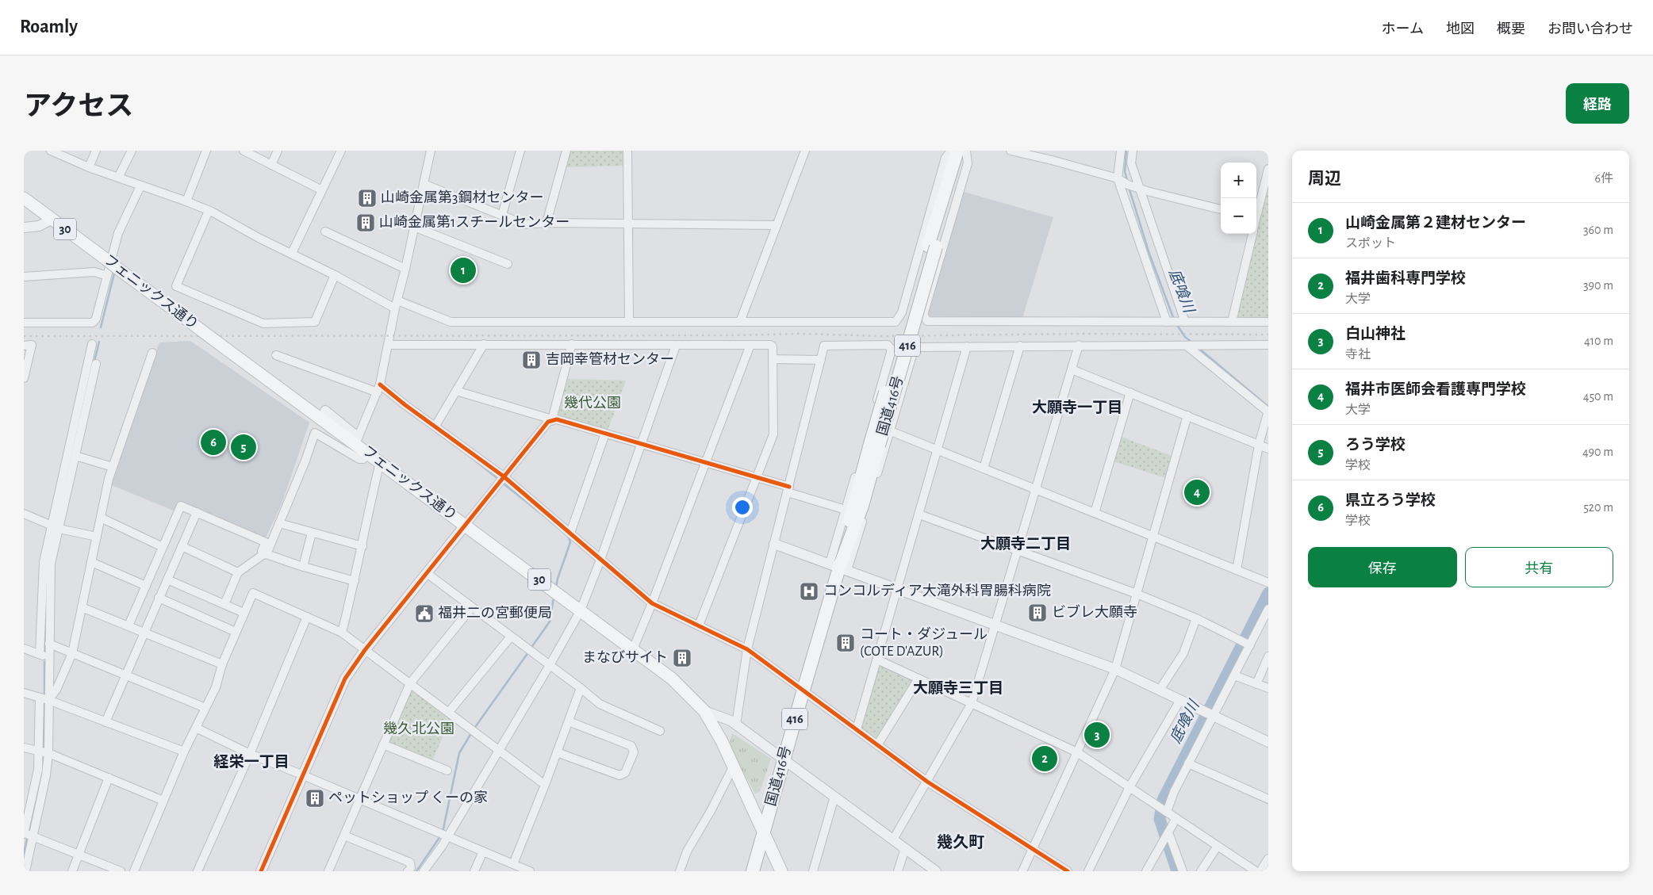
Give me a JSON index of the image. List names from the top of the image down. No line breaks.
{"streets":{"highway":["416","国道416号"],"main road":["30","フェニックス通り"]},"crossings":[["フェニックス通り","国道416号"]],"districts":["大願寺一丁目","大願寺二丁目","大願寺三丁目","経栄一丁目","幾久町"],"water":["底喰川"],"parks":["幾代公園","幾久北公園"],"places":{"building":["山崎金属第3鋼材センター","山崎金属第1スチールセンター","吉岡幸管材センター","ビブレ大願寺","コート・ダジュール (COTE D'AZUR)","まなびサイト","ペットショップ くーの家"],"hospital":["コンコルディア大滝外科胃腸科病院"],"public building":["福井二の宮郵便局"]},"page":{"header":"Roamly","nav":["ホーム","地図","概要","お問い合わせ"],"title":"アクセス","buttons":["経路",["保存","共有"]],"heading":["周辺","6件"],"map_buttons":["+","−"],"list":[{"mark":"1","name":"山崎金属第２建材センター","note":"スポット","value":"360 m"},{"mark":"2","name":"福井歯科専門学校","note":"大学","value":"390 m"},{"mark":"3","name":"白山神社","note":"寺社","value":"410 m"},{"mark":"4","name":"福井市医師会看護専門学校","note":"大学","value":"450 m"},{"mark":"5","name":"ろう学校","note":"学校","value":"490 m"},{"mark":"6","name":"県立ろう学校","note":"学校","value":"520 m"}],"pins":["1","6","5","4","3","2"]}}
